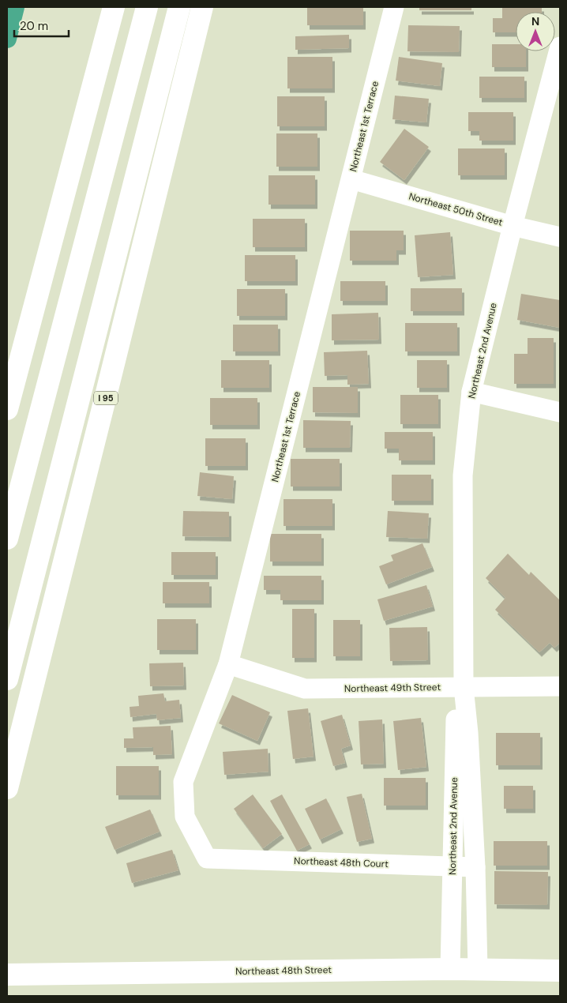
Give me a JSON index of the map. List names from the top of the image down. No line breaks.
{"streets":{"main road":["I 95","Northeast 48th Street"],"street":["Northeast 1st Terrace","Northeast 50th Street","Northeast 2nd Avenue","Northeast 49th Street","Northeast 48th Court"]},"crossings":[["Northeast 1st Terrace","Northeast 50th Street"],["Northeast 1st Terrace","Northeast 49th Street"],["Northeast 1st Terrace","Northeast 48th Court"],["Northeast 50th Street","Northeast 2nd Avenue"],["Northeast 2nd Avenue","Northeast 49th Street"],["Northeast 2nd Avenue","Northeast 48th Court"],["Northeast 2nd Avenue","Northeast 48th Street"]],"scale_bar":"20 m","north":"top"}
